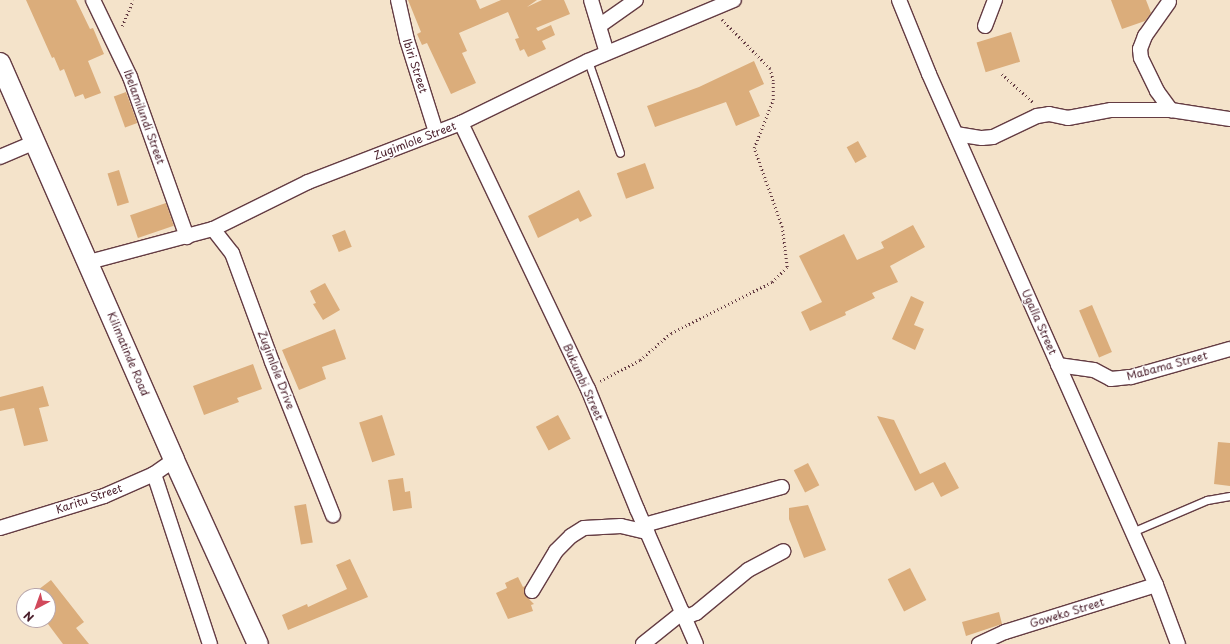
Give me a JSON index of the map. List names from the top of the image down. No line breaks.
{"streets":{"main road":["Kilimatinde Road"],"street":["Ibiri Street","Ibelamilundi Street","Zugimlole Street","Ugalla Street","Mabama Street","Zugimlole Drive","Bukumbi Street","Karitu Street","Goweko Street"]},"crossings":[["Ibiri Street","Zugimlole Street"],["Ibelamilundi Street","Zugimlole Street"],["Zugimlole Street","Kilimatinde Road"],["Zugimlole Street","Zugimlole Drive"],["Zugimlole Street","Bukumbi Street"],["Ugalla Street","Mabama Street"],["Ugalla Street","Goweko Street"],["Kilimatinde Road","Karitu Street"]],"north":"bottom left"}
